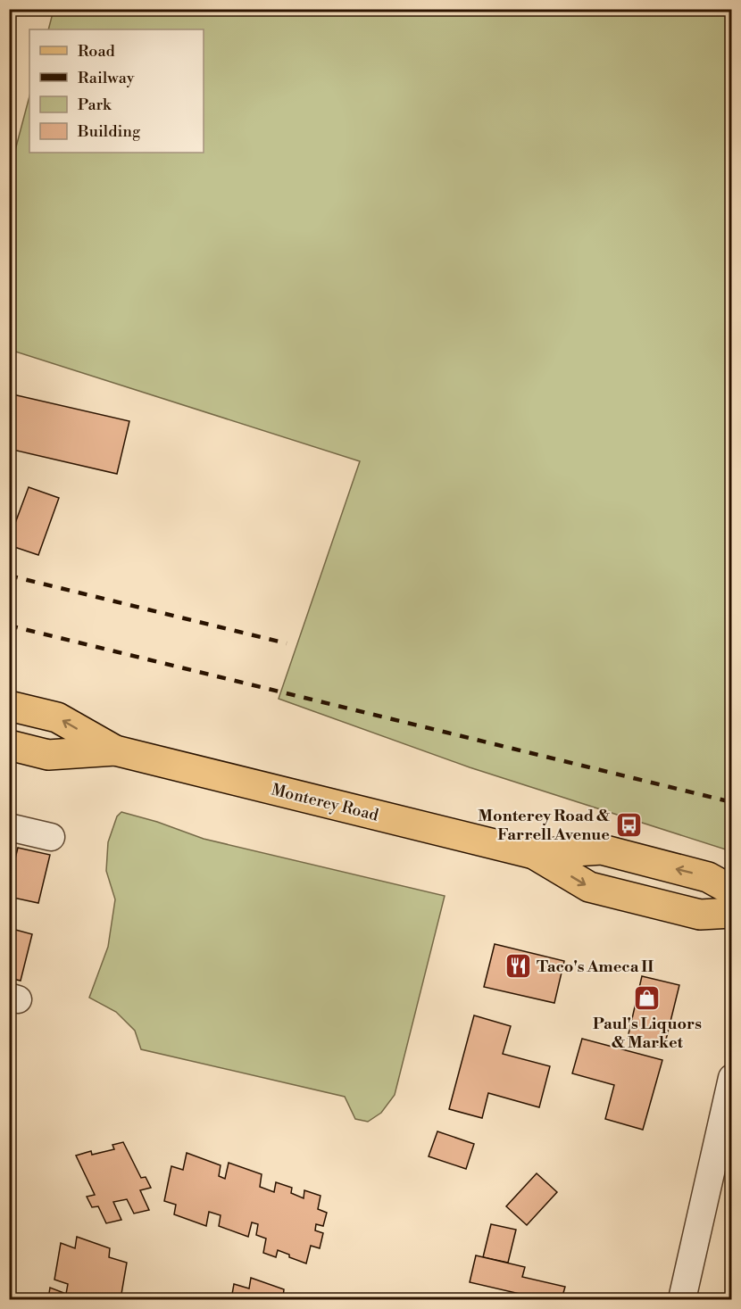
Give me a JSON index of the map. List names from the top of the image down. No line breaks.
{"streets":{"main road":["Monterey Road"]},"places":{"bus stop":["Monterey Road & Farrell Avenue"],"restaurant":["Taco's Ameca II"],"shop":["Paul's Liquors & Market"]},"legend":["Road","Railway","Park","Building"]}
